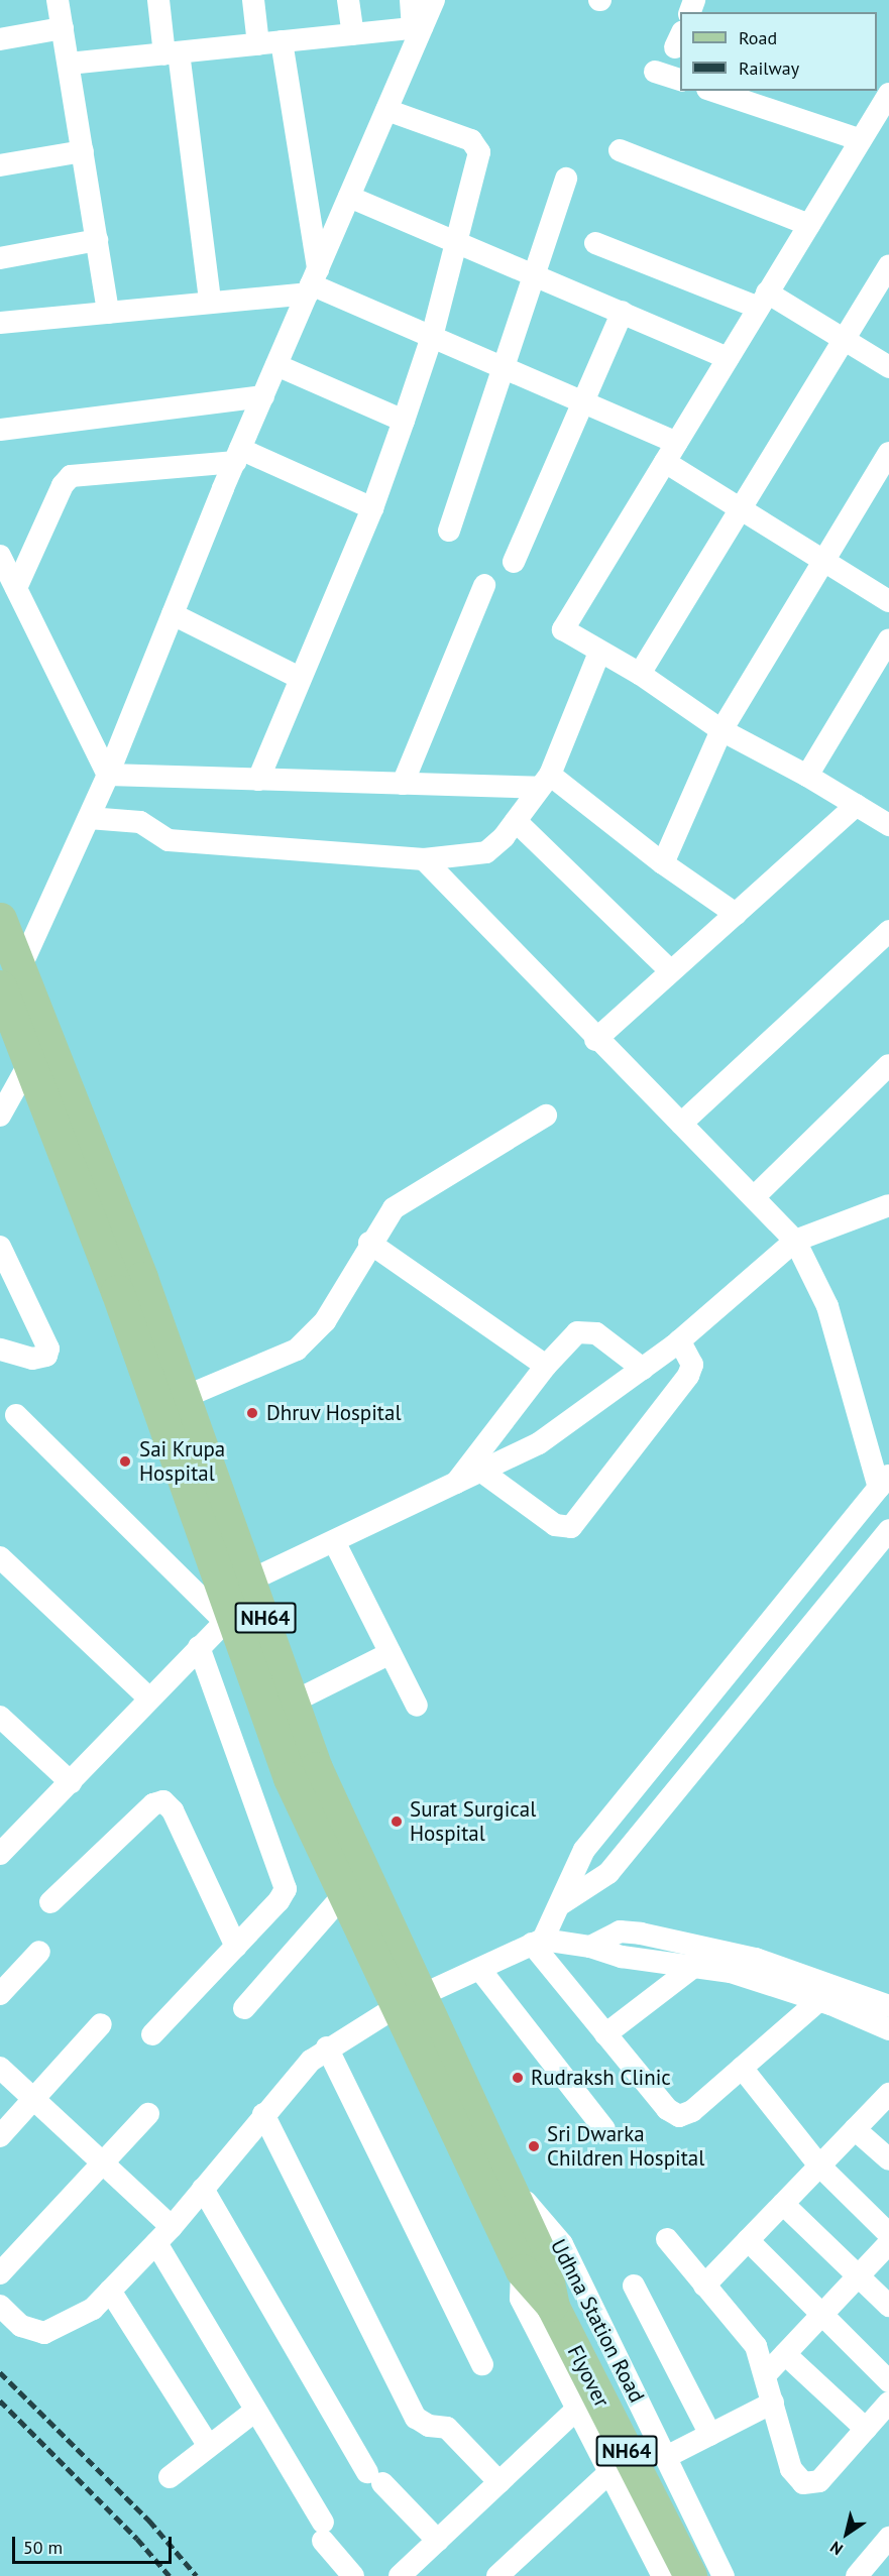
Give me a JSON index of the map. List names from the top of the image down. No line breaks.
{"streets":{"main road":["NH64","Flyover"],"street":["Udhna Station Road"]},"crossings":[["NH64","Udhna Station Road"],["NH64","Flyover"]],"places":["Dhruv Hospital","Sai Krupa Hospital","Surat Surgical Hospital","Rudraksh Clinic","Sri Dwarka Children Hospital"],"legend":["Road","Railway"],"scale_bar":"50 m","north":"bottom left"}
